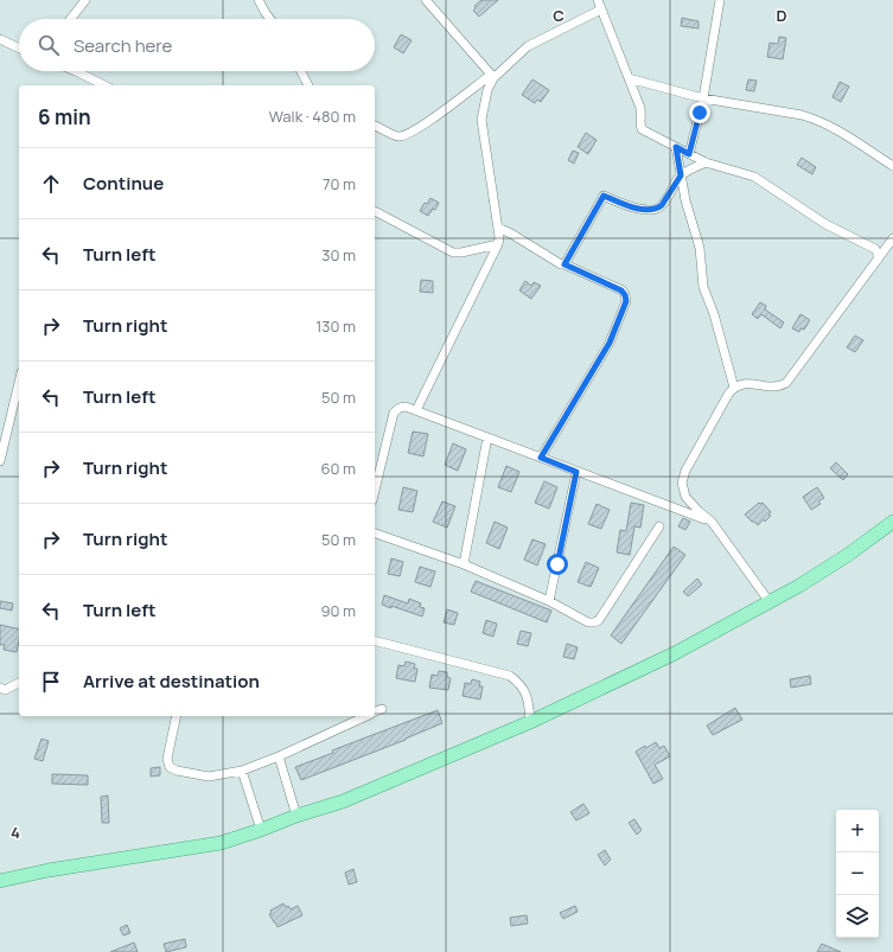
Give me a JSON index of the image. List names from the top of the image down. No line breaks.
{"page":{"search":"Search here","heading":["6 min","Walk · 480 m"],"list":[["Continue","70 m"],["Turn left","30 m"],["Turn right","130 m"],["Turn left","50 m"],["Turn right","60 m"],["Turn right","50 m"],["Turn left","90 m"],"Arrive at destination"],"map_buttons":["+","−"]},"grid":{"columns":["C","D"],"rows":["4"]}}
